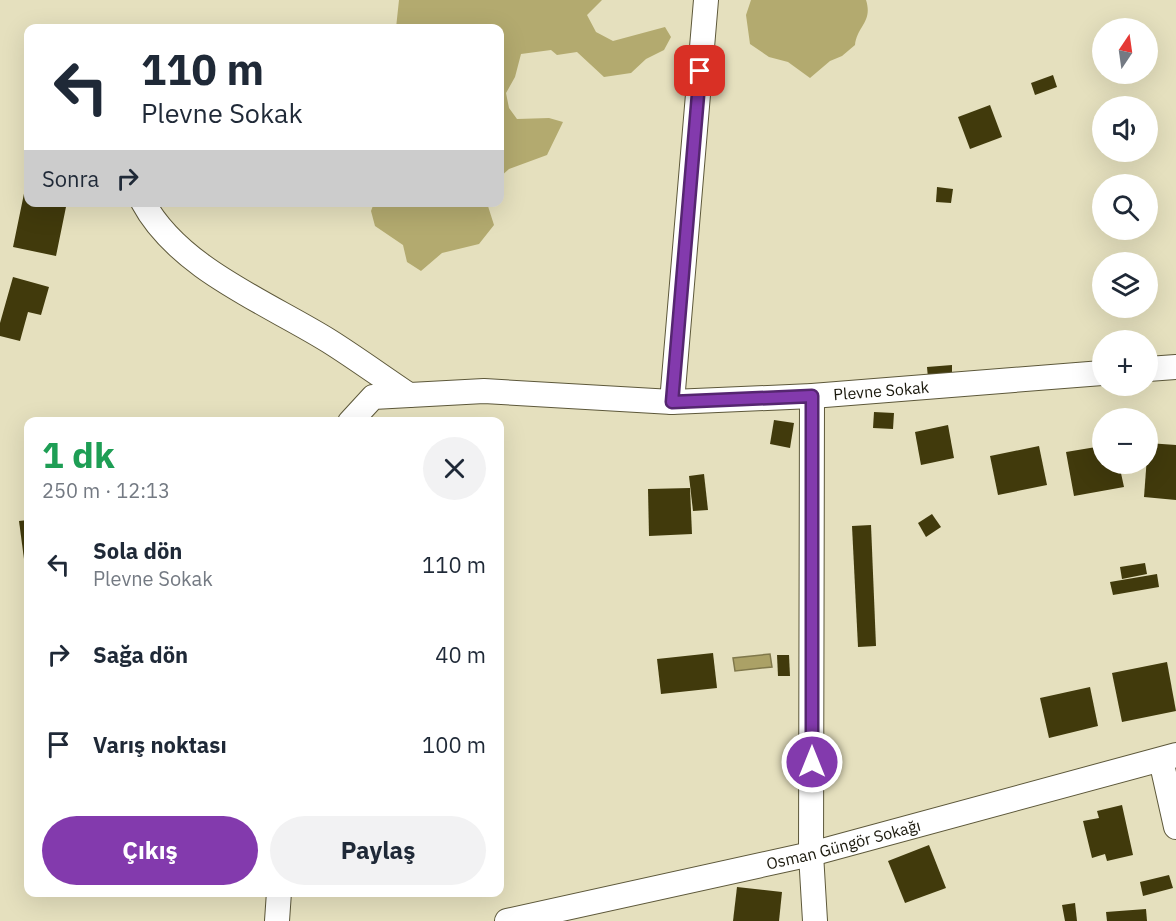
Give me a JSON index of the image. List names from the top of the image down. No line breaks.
{"streets":{"street":["Plevne Sokak","Osman Güngör Sokağı"]},"north":"top","page":{"map_buttons":["+","−"],"turn":["110 m","Plevne Sokak"],"then":"Sonra","heading":["1 dk","250 m · 12:13"],"list":[{"name":"Sola dön","note":"Plevne Sokak","value":"110 m"},{"name":"Sağa dön","value":"40 m"},{"name":"Varış noktası","value":"100 m"}],"buttons":["Çıkış","Paylaş"]}}
